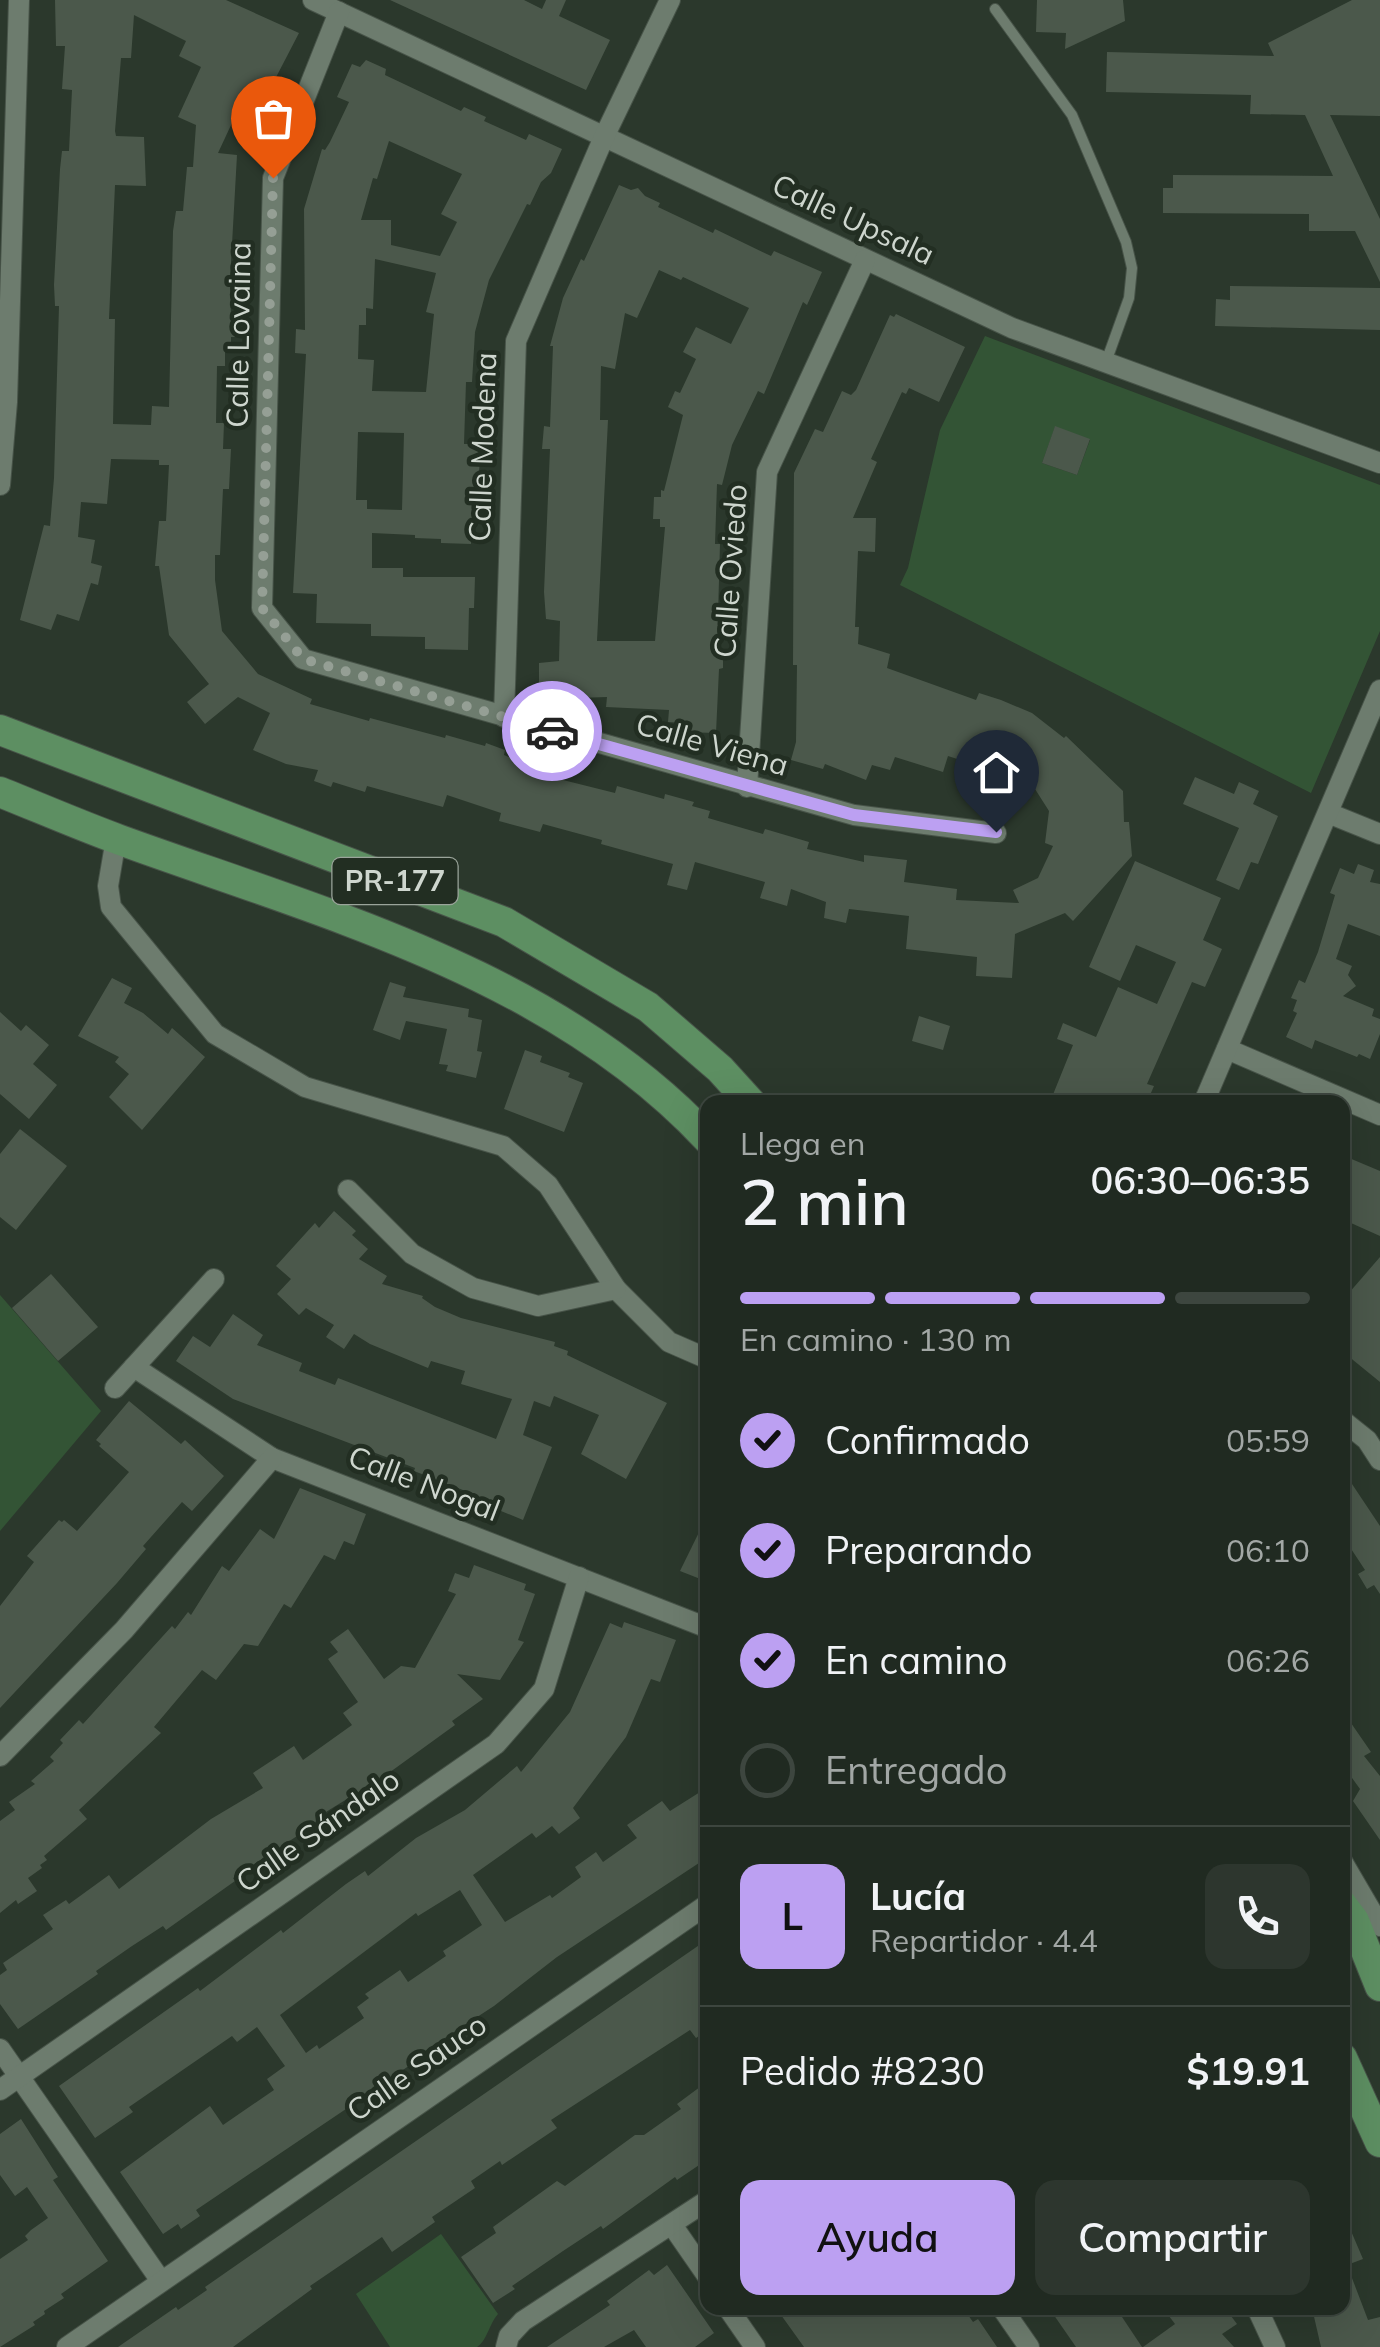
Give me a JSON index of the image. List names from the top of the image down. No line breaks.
{"streets":{"main road":["PR-177"],"street":["Calle Upsala","Calle Lovaina","Calle Modena","Calle Oviedo","Calle Viena","Calle Nogal","Calle Sándalo","Calle Sauco"]},"crossings":[["Calle Upsala","Calle Lovaina"],["Calle Upsala","Calle Modena"],["Calle Upsala","Calle Oviedo"],["Calle Lovaina","Calle Viena"],["Calle Modena","Calle Viena"],["Calle Oviedo","Calle Viena"],["Calle Nogal","Calle Sándalo"]],"page":{"heading":["2 min","Llega en","06:30–06:35"],"panel":["Lucía","Repartidor · 4.4","Pedido #8230","$19.91"],"bar":"En camino · 130 m","list":[["Confirmado","05:59"],["Preparando","06:10"],["En camino","06:26"],"Entregado"],"round":"L","buttons":["Ayuda","Compartir"]}}
